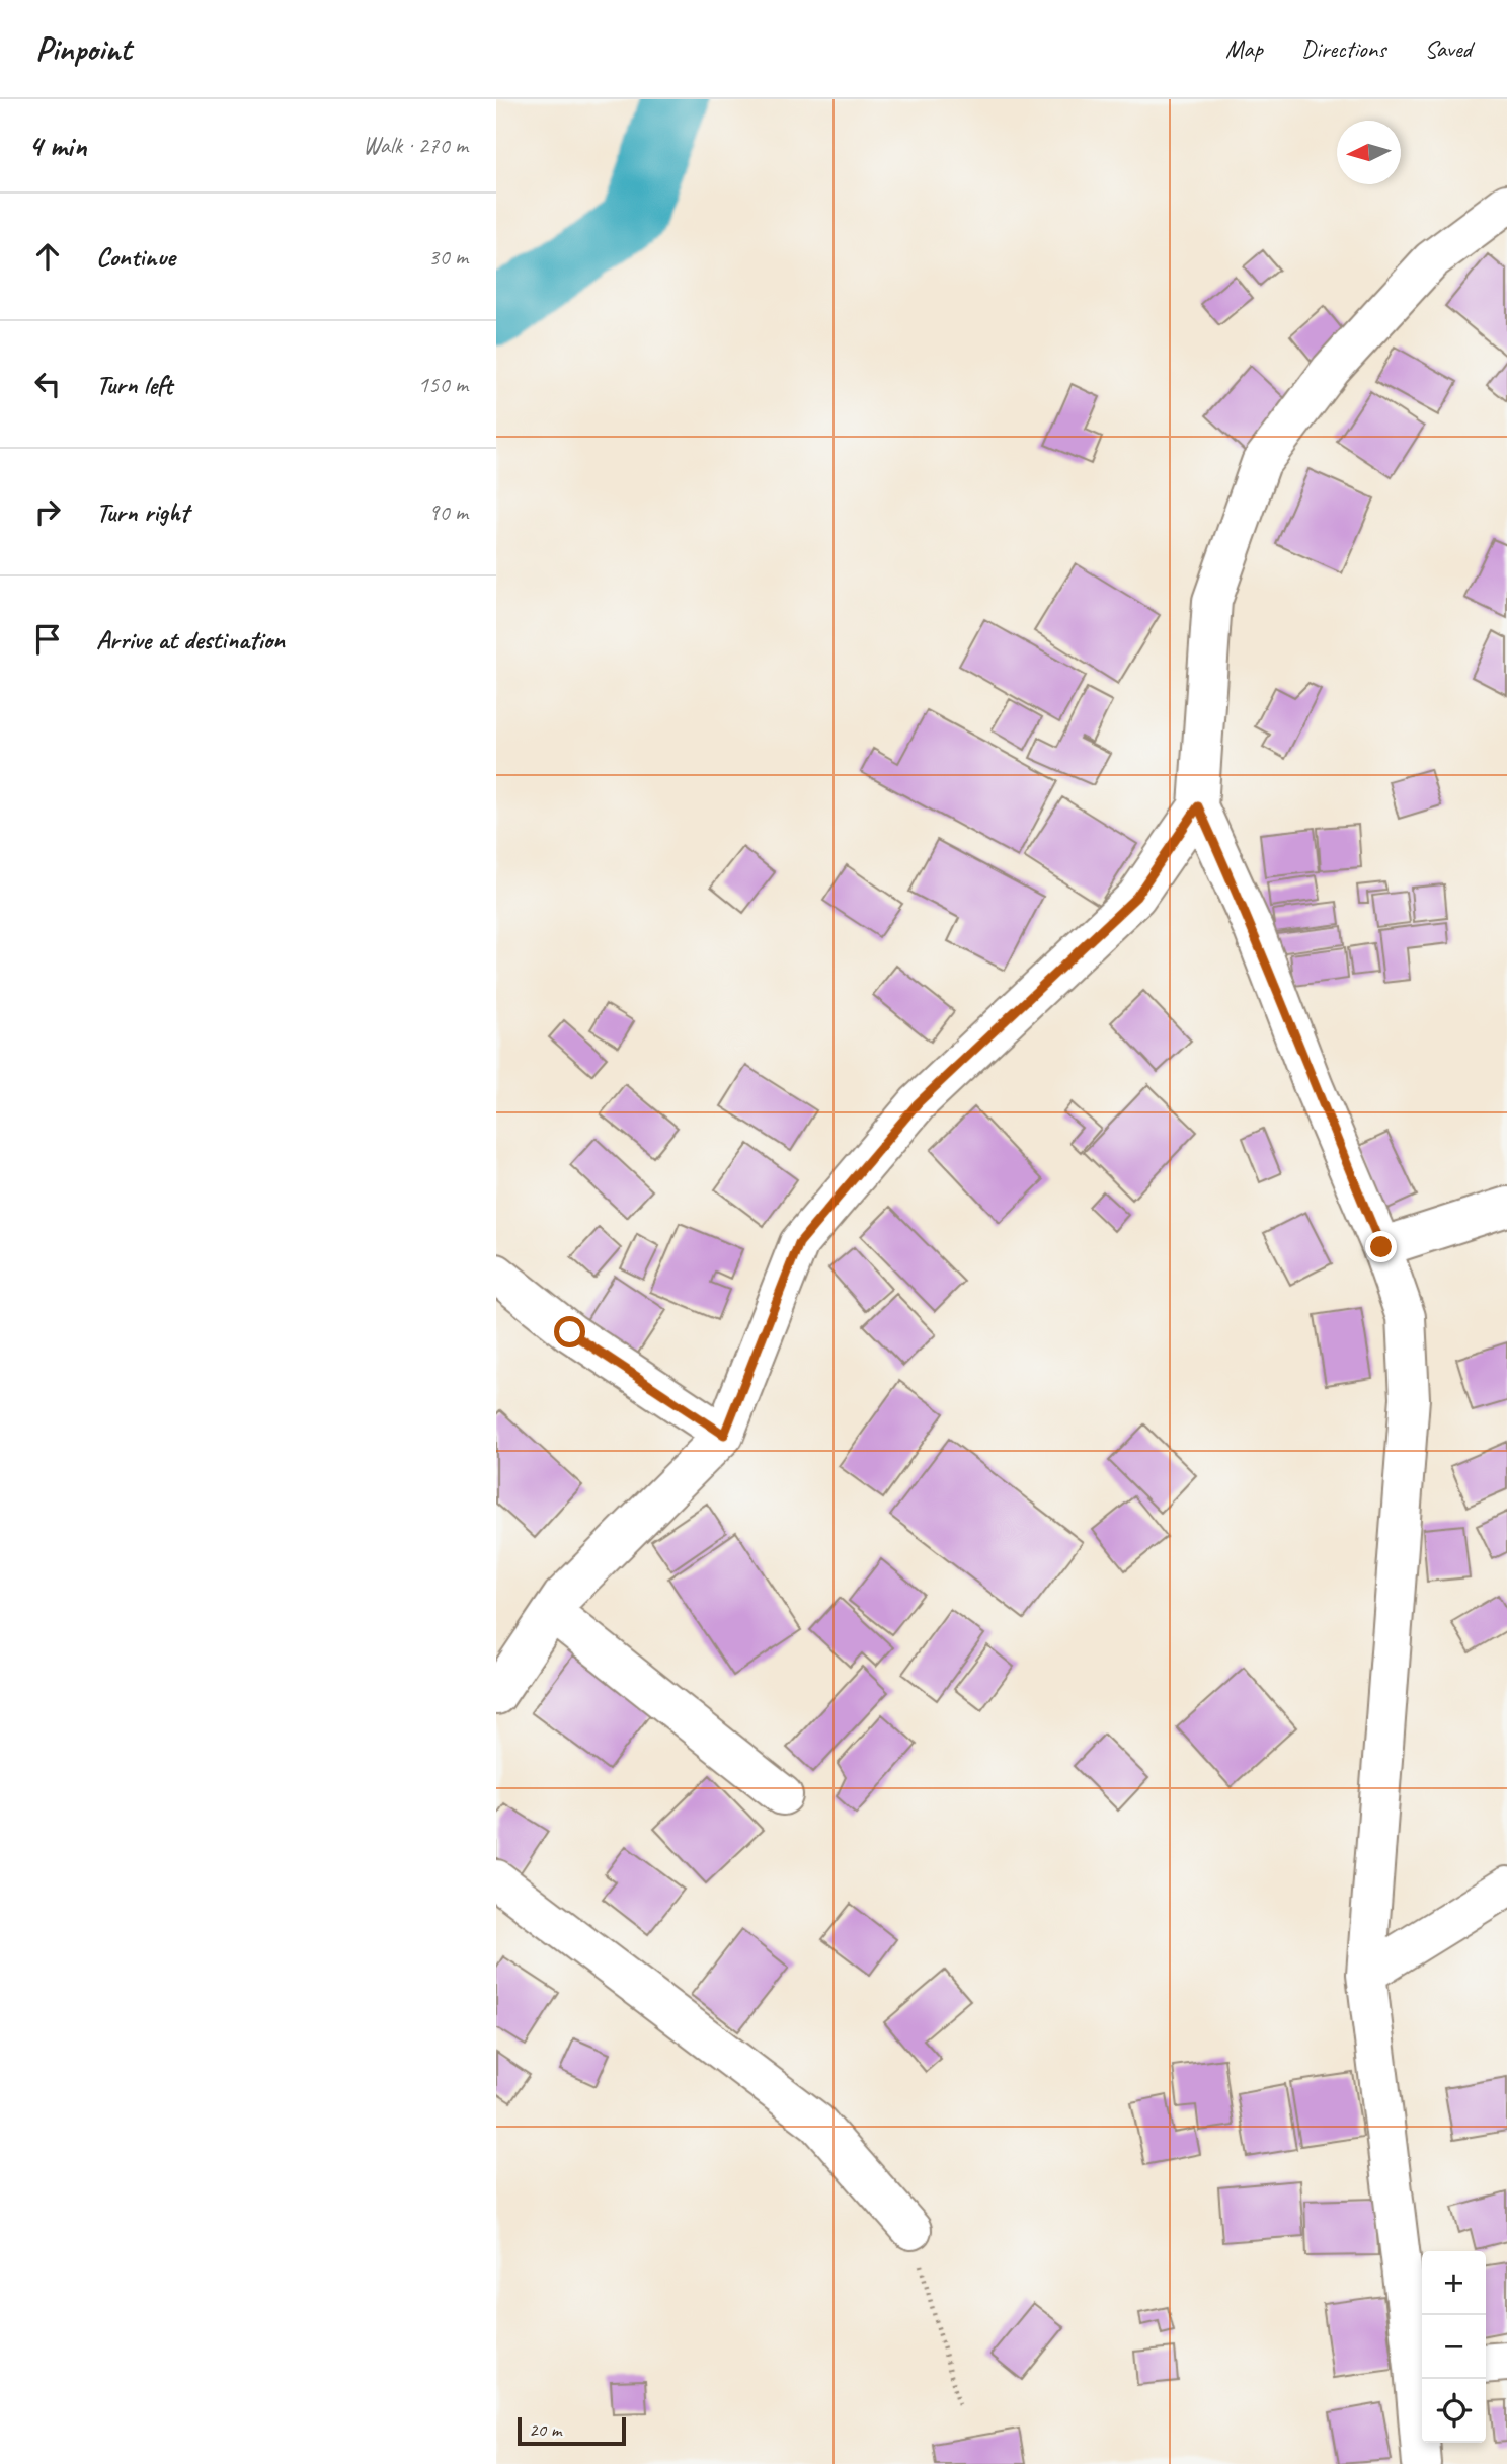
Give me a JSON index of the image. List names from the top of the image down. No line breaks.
{"scale_bar":"20 m","north":"left","page":{"header":"Pinpoint","nav":["Map","Directions","Saved"],"heading":["4 min","Walk · 270 m"],"list":[["Continue","30 m"],["Turn left","150 m"],["Turn right","90 m"],"Arrive at destination"],"map_buttons":["+","−"],"scale":"20 m"}}
